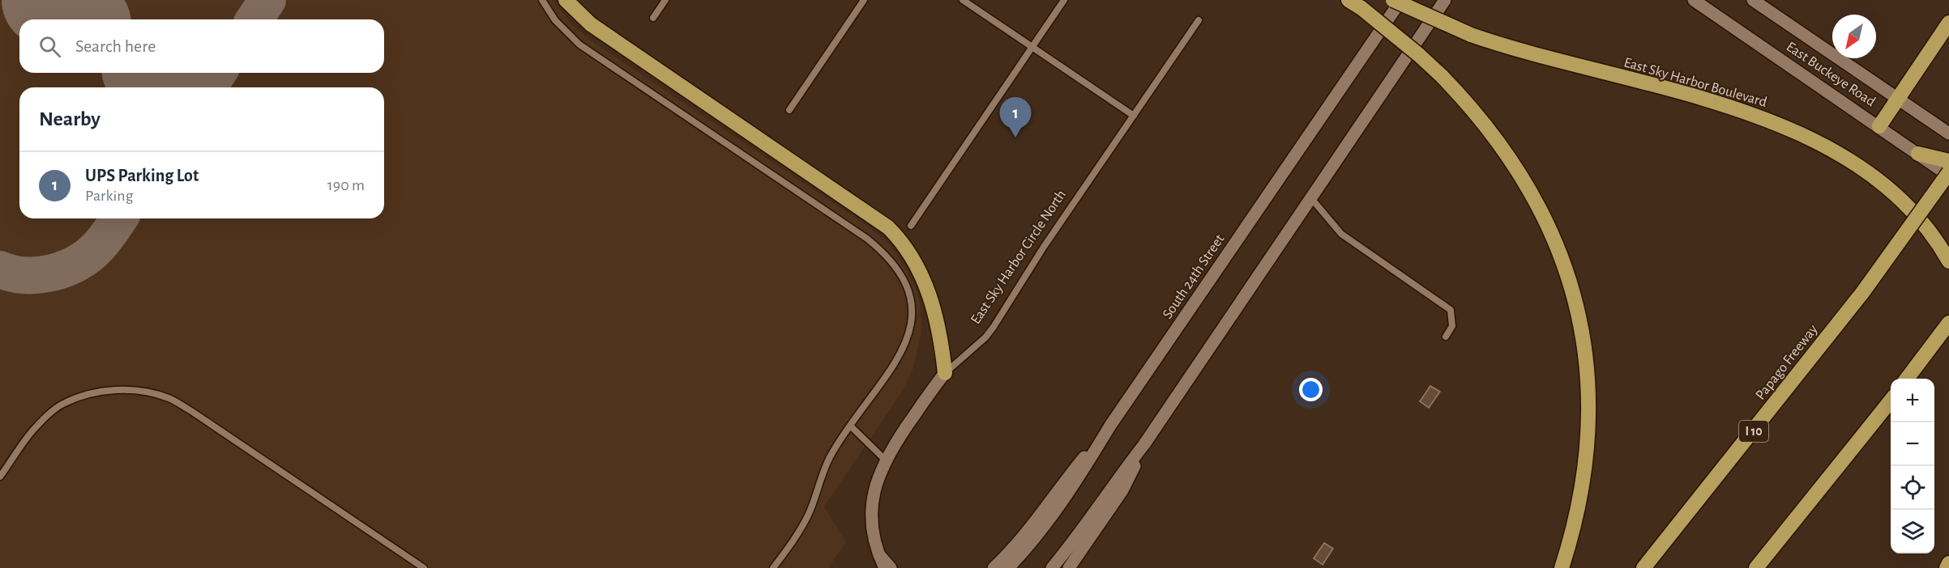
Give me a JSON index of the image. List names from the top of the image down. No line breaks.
{"streets":{"highway":["East Sky Harbor Boulevard","Papago Freeway","I 10"],"main road":["East Buckeye Road","East Sky Harbor Circle North","South 24th Street"]},"crossings":[["East Buckeye Road","Papago Freeway"]],"north":"bottom left","page":{"search":"Search here","heading":"Nearby","pins":"1","list":[{"mark":"1","name":"UPS Parking Lot","note":"Parking","value":"190 m"}],"map_buttons":["+","−"]}}
